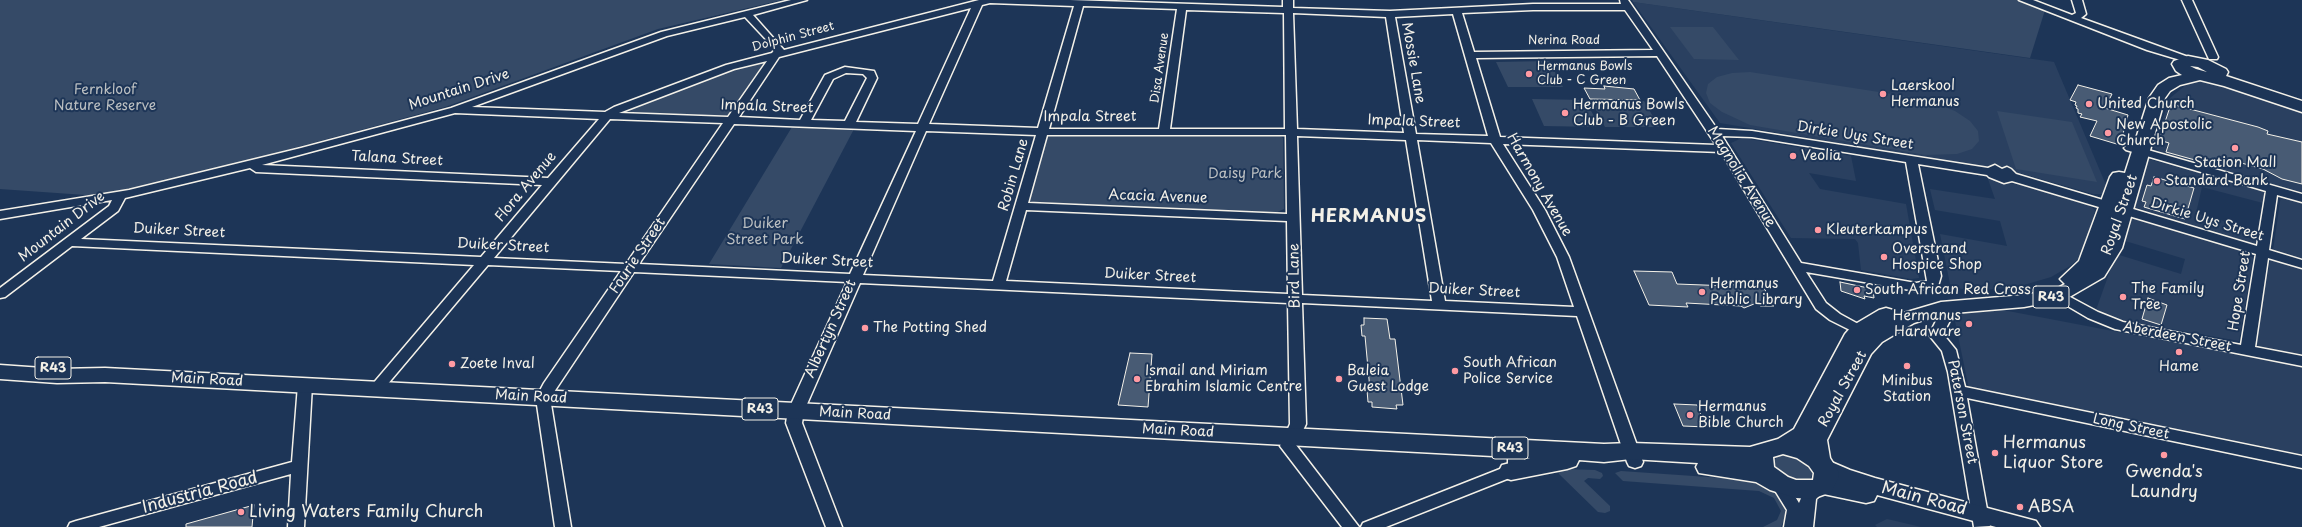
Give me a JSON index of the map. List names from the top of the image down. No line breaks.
{"streets":{"main road":["Royal Street","R43","Main Road"],"street":["Dolphin Street","Nerina Road","Mossie Lane","Disa Avenue","Mountain Drive","Impala Street","Dirkie Uys Street","Talana Street","Robin Lane","Magnolia Avenue","Harmony Avenue","Flora Avenue","Acacia Avenue","Duiker Street","Fourie Street","Bird Lane","Hope Street","Albertyn Street","Aberdeen Street","Paterson Street","Long Street","Industria Road"]},"crossings":[["Dolphin Street","Mossie Lane"],["Dolphin Street","Disa Avenue"],["Dolphin Street","Impala Street"],["Dolphin Street","Robin Lane"],["Dolphin Street","Magnolia Avenue"],["Dolphin Street","Harmony Avenue"],["Dolphin Street","Flora Avenue"],["Dolphin Street","Fourie Street"],["Dolphin Street","Bird Lane"],["Dolphin Street","Albertyn Street"],["Nerina Road","Magnolia Avenue"],["Nerina Road","Harmony Avenue"],["Mossie Lane","Impala Street"],["Mossie Lane","Duiker Street"],["Disa Avenue","Impala Street"],["Mountain Drive","Impala Street"],["Mountain Drive","Talana Street"],["Mountain Drive","Duiker Street"],["Impala Street","Robin Lane"],["Impala Street","Magnolia Avenue"],["Impala Street","Harmony Avenue"],["Impala Street","Flora Avenue"],["Impala Street","Fourie Street"],["Impala Street","Bird Lane"],["Impala Street","Albertyn Street"],["Dirkie Uys Street","Magnolia Avenue"],["Dirkie Uys Street","Royal Street"],["Dirkie Uys Street","Hope Street"],["Talana Street","Flora Avenue"],["Robin Lane","Acacia Avenue"],["Robin Lane","Duiker Street"],["Magnolia Avenue","Royal Street"],["Harmony Avenue","Duiker Street"],["Harmony Avenue","Main Road"],["Flora Avenue","Duiker Street"],["Flora Avenue","Main Road"],["Acacia Avenue","Bird Lane"],["Royal Street","R43"],["Royal Street","Aberdeen Street"],["Royal Street","Main Road"],["Royal Street","Paterson Street"],["Duiker Street","Fourie Street"],["Duiker Street","Bird Lane"],["Duiker Street","Albertyn Street"],["Fourie Street","Main Road"],["Bird Lane","Main Road"],["Hope Street","Aberdeen Street"],["Albertyn Street","Main Road"],["Main Road","Paterson Street"],["Paterson Street","Long Street"]],"districts":["HERMANUS"],"parks":["Fernkloof Nature Reserve","Daisy Park","Duiker Street Park"],"places":["Hermanus Bowls Club - C Green","Laerskool Hermanus","United Church","Hermanus Bowls Club - B Green","New Apostolic Church","Station Mall","Veolia","Standard Bank","Kleuterkampus","Overstrand Hospice Shop","South African Red Cross","Hermanus Public Library","The Family Tree","Hermanus Hardware","The Potting Shed","Hame","Zoete Inval","Minibus Station","South African Police Service","Ismail and Miriam Ebrahim Islamic Centre","Baleia Guest Lodge","Hermanus Bible Church","Hermanus Liquor Store","Gwenda's Laundry","ABSA","Living Waters Family Church"]}
